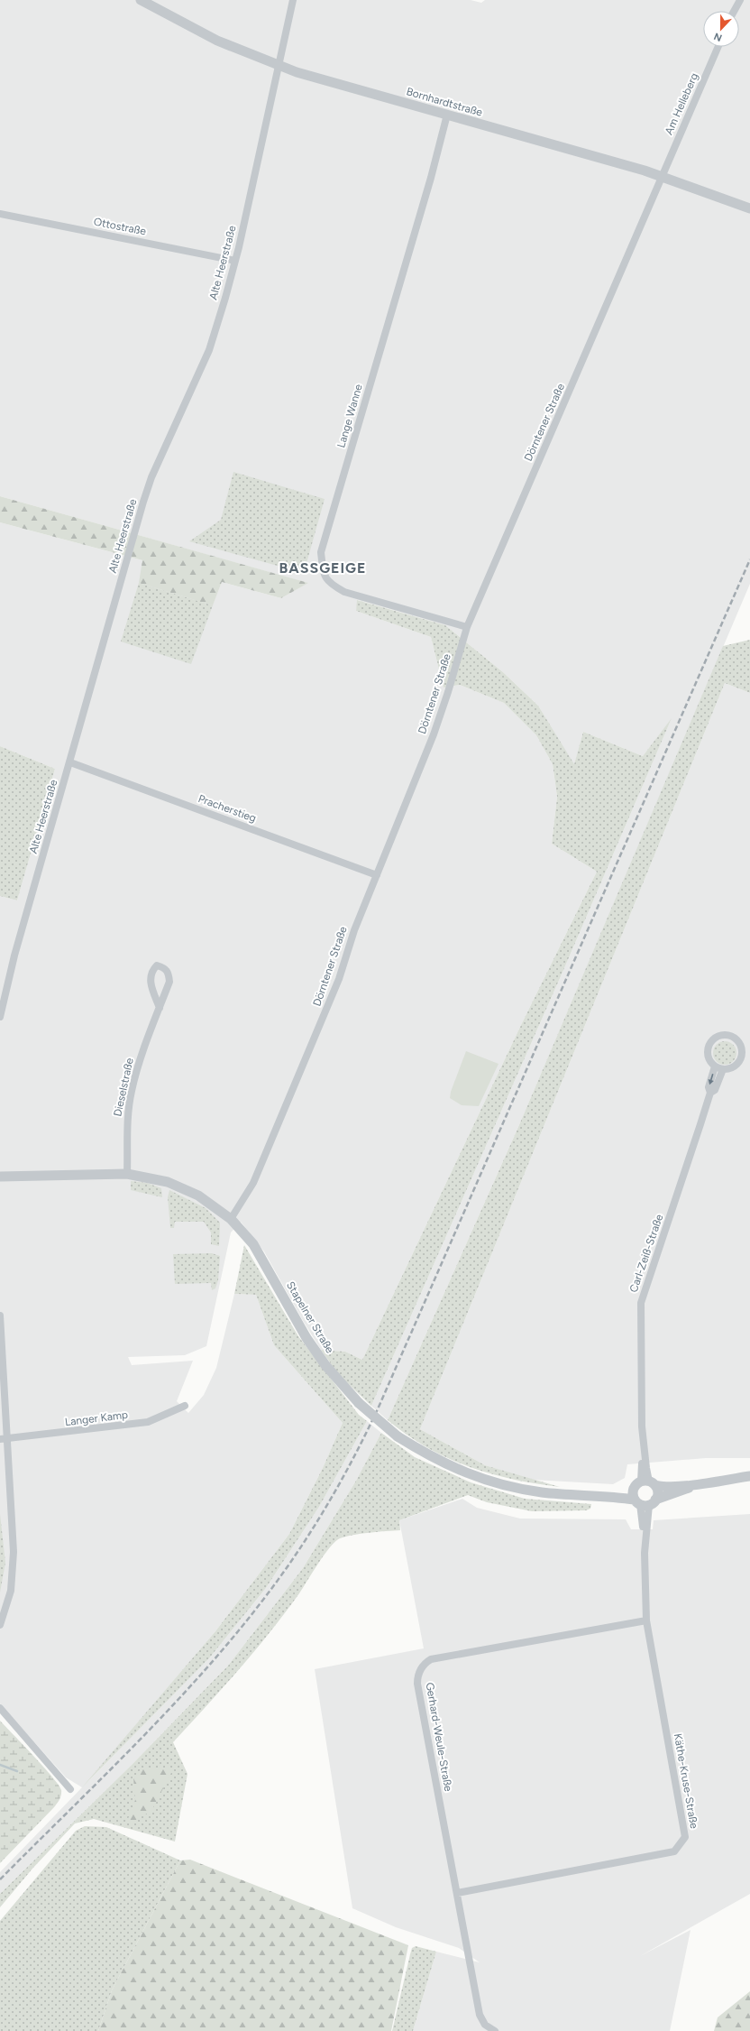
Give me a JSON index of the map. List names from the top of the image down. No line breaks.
{"streets":{"street":["Bornhardtstraße","Am Helleberg","Ottostraße","Alte Heerstraße","Lange Wanne","Dörntener Straße","Pracherstieg","Dieselstraße","Carl-Zeiß-Straße","Stapelner Straße","Langer Kamp","Gerhard-Weule-Straße","Käthe-Kruse-Straße"]},"crossings":[["Bornhardtstraße","Am Helleberg"],["Bornhardtstraße","Alte Heerstraße"],["Bornhardtstraße","Lange Wanne"],["Bornhardtstraße","Dörntener Straße"],["Am Helleberg","Dörntener Straße"],["Ottostraße","Alte Heerstraße"],["Alte Heerstraße","Pracherstieg"],["Lange Wanne","Dörntener Straße"],["Dörntener Straße","Pracherstieg"],["Dörntener Straße","Stapelner Straße"],["Dieselstraße","Stapelner Straße"],["Carl-Zeiß-Straße","Stapelner Straße"],["Gerhard-Weule-Straße","Käthe-Kruse-Straße"]],"districts":["BASSGEIGE"],"north":"bottom"}
